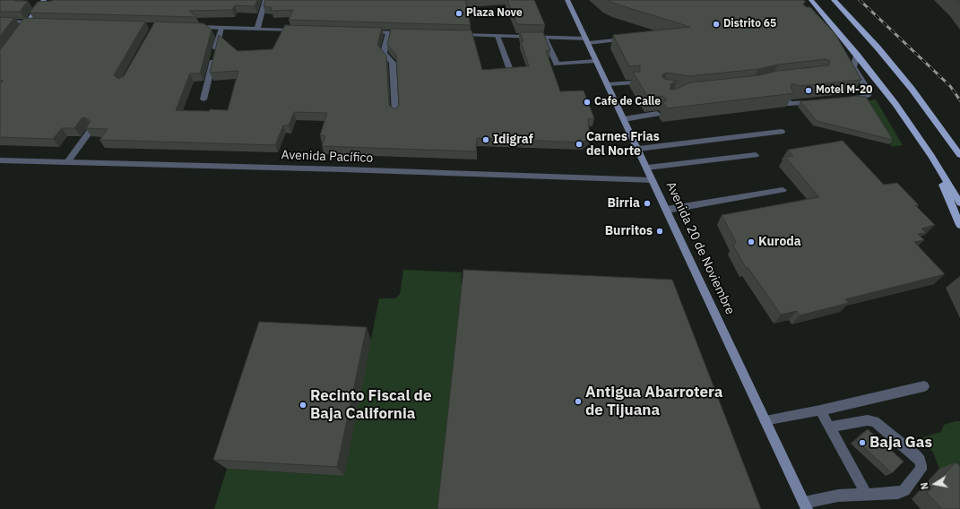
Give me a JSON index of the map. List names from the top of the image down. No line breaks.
{"streets":{"main road":["Avenida 20 de Noviembre"],"street":["Avenida Pacífico"]},"crossings":[["Avenida Pacífico","Avenida 20 de Noviembre"]],"places":["Plaza Nove","Distrito 65","Motel M-20","Cafe de Calle","Idigraf","Carnes Frias del Norte","Birria","Burritos","Kuroda","Antigua Abarrotera de Tijuana","Recinto Fiscal de Baja California","Baja Gas"],"north":"left"}
